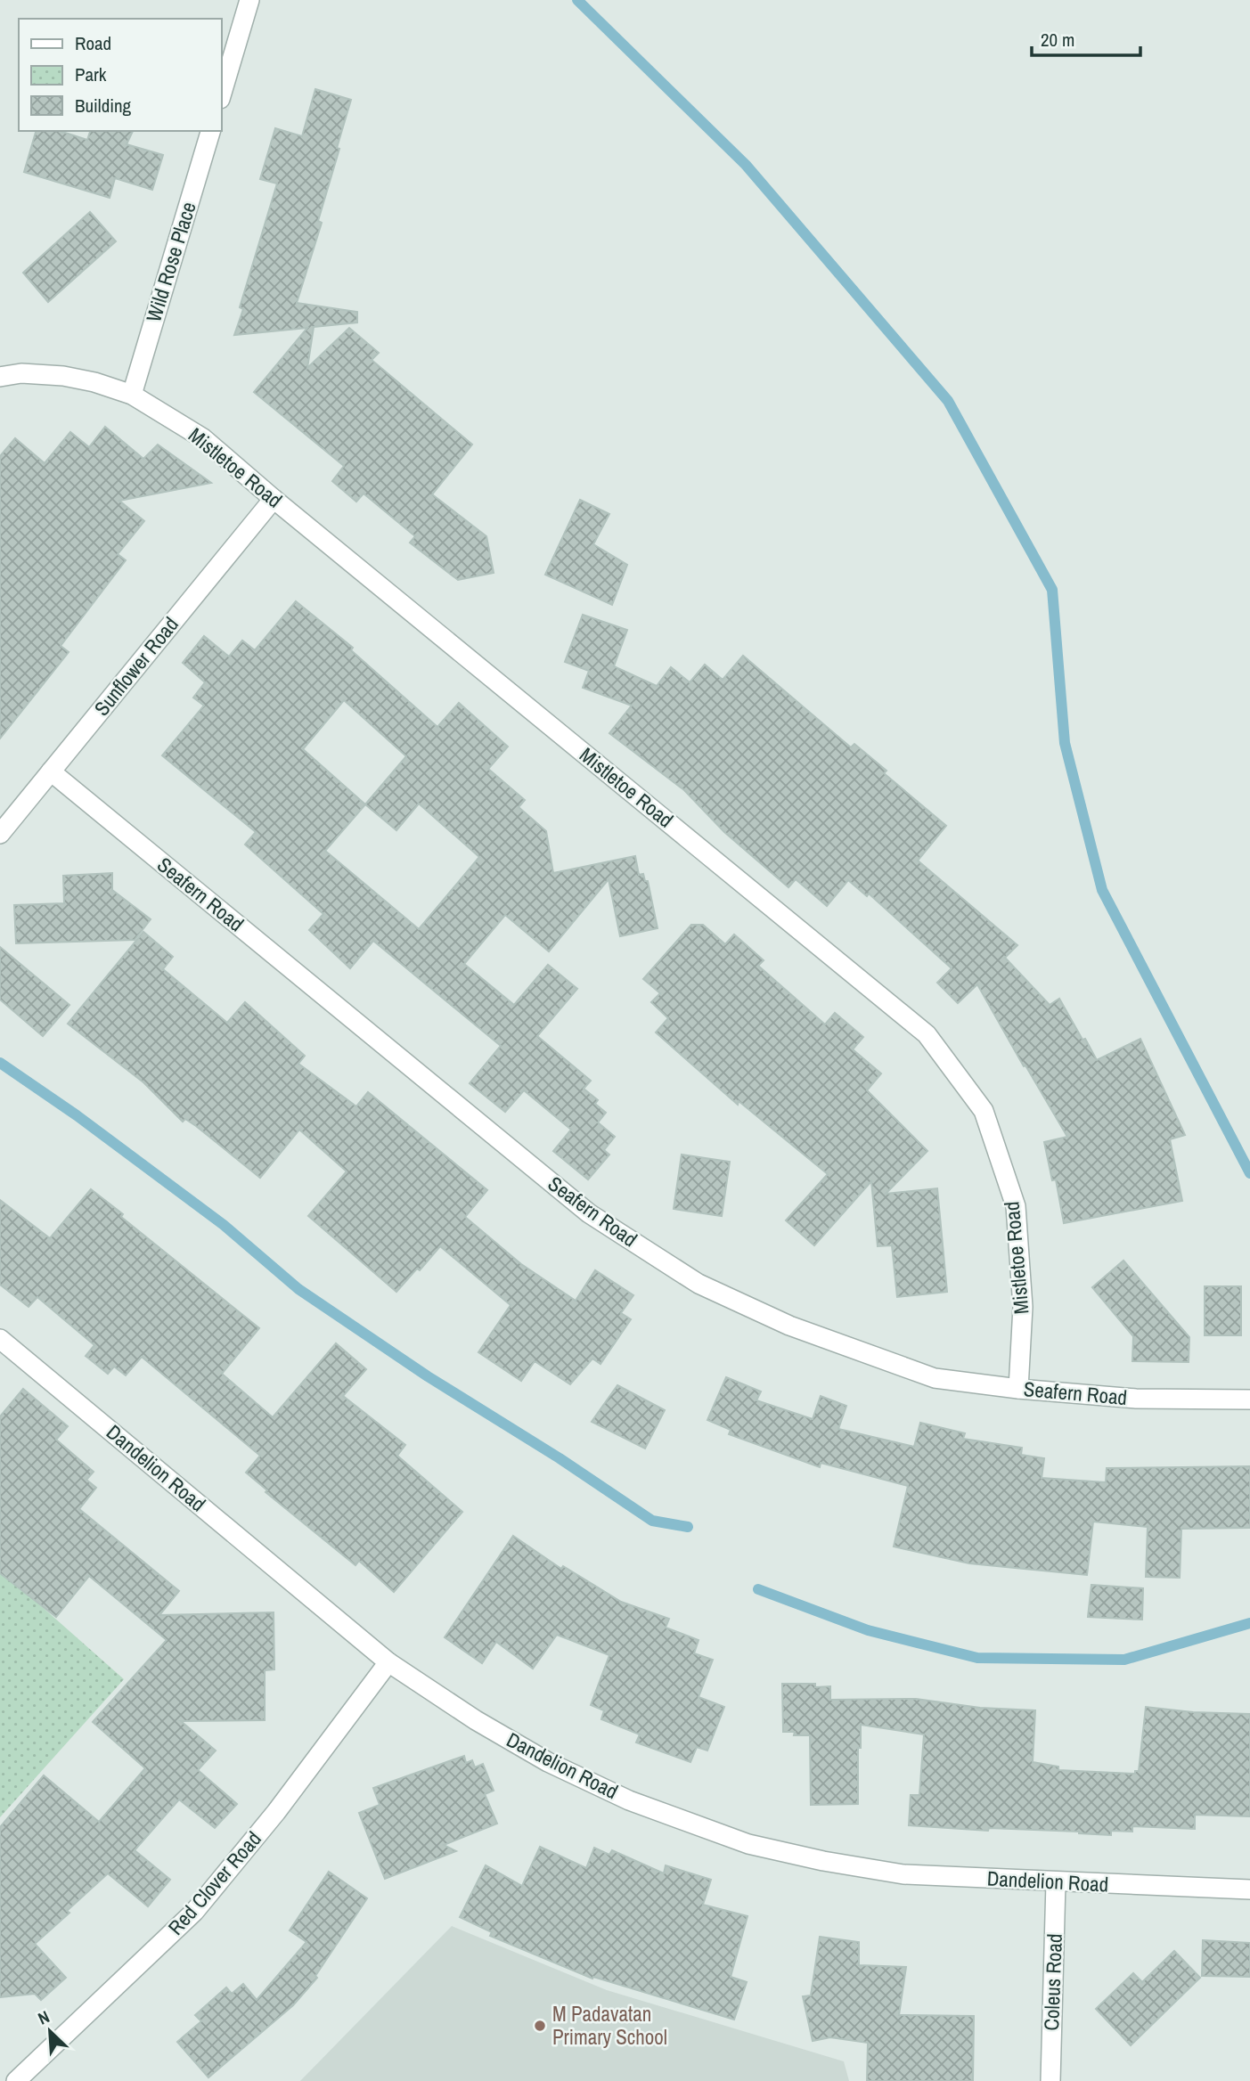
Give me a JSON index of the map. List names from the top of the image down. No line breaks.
{"streets":{"street":["Wild Rose Place","Mistletoe Road","Sunflower Road","Seafern Road","Dandelion Road","Red Clover Road","Coleus Road"]},"crossings":[["Wild Rose Place","Mistletoe Road"],["Mistletoe Road","Sunflower Road"],["Mistletoe Road","Seafern Road"],["Sunflower Road","Seafern Road"],["Dandelion Road","Red Clover Road"],["Dandelion Road","Coleus Road"]],"places":["M Padavatan Primary School"],"legend":["Road","Park","Building"],"scale_bar":"20 m","north":"top left"}
